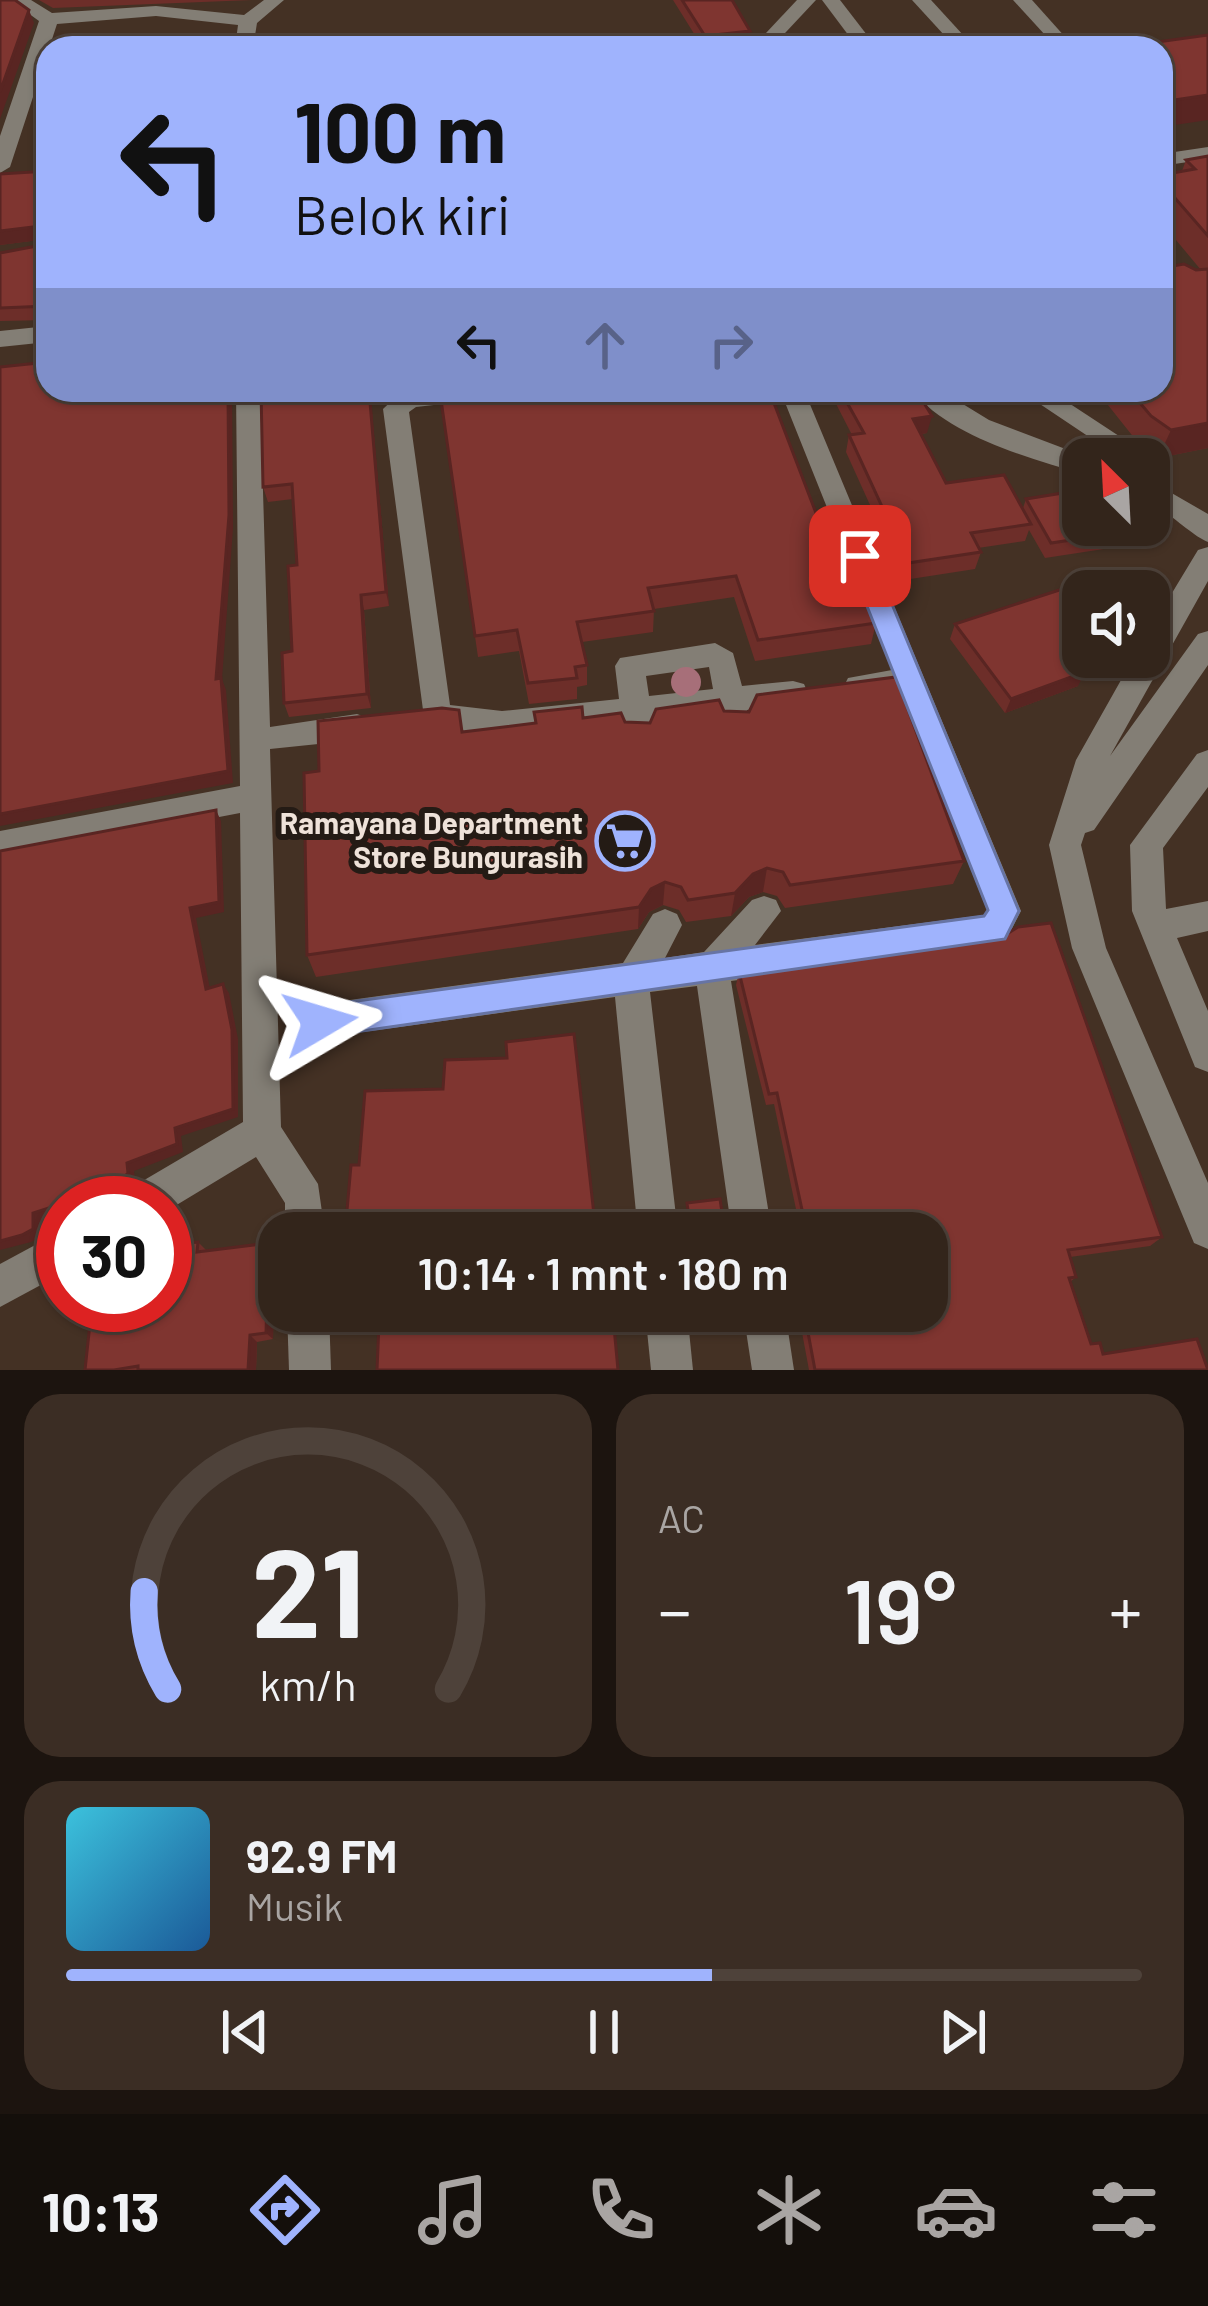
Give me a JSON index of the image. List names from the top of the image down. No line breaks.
{"places":{"supermarket":["Ramayana Department Store Bungurasih"]},"north":"top left","page":{"turn":["100 m","Belok kiri"],"limit":"30","trip":"10:14 · 1 mnt · 180 m","tile":"AC","heat":["−","19°","+"],"song":["92.9 FM","Musik"],"tabs":"10:13","gauge":["21","km/h"]}}
